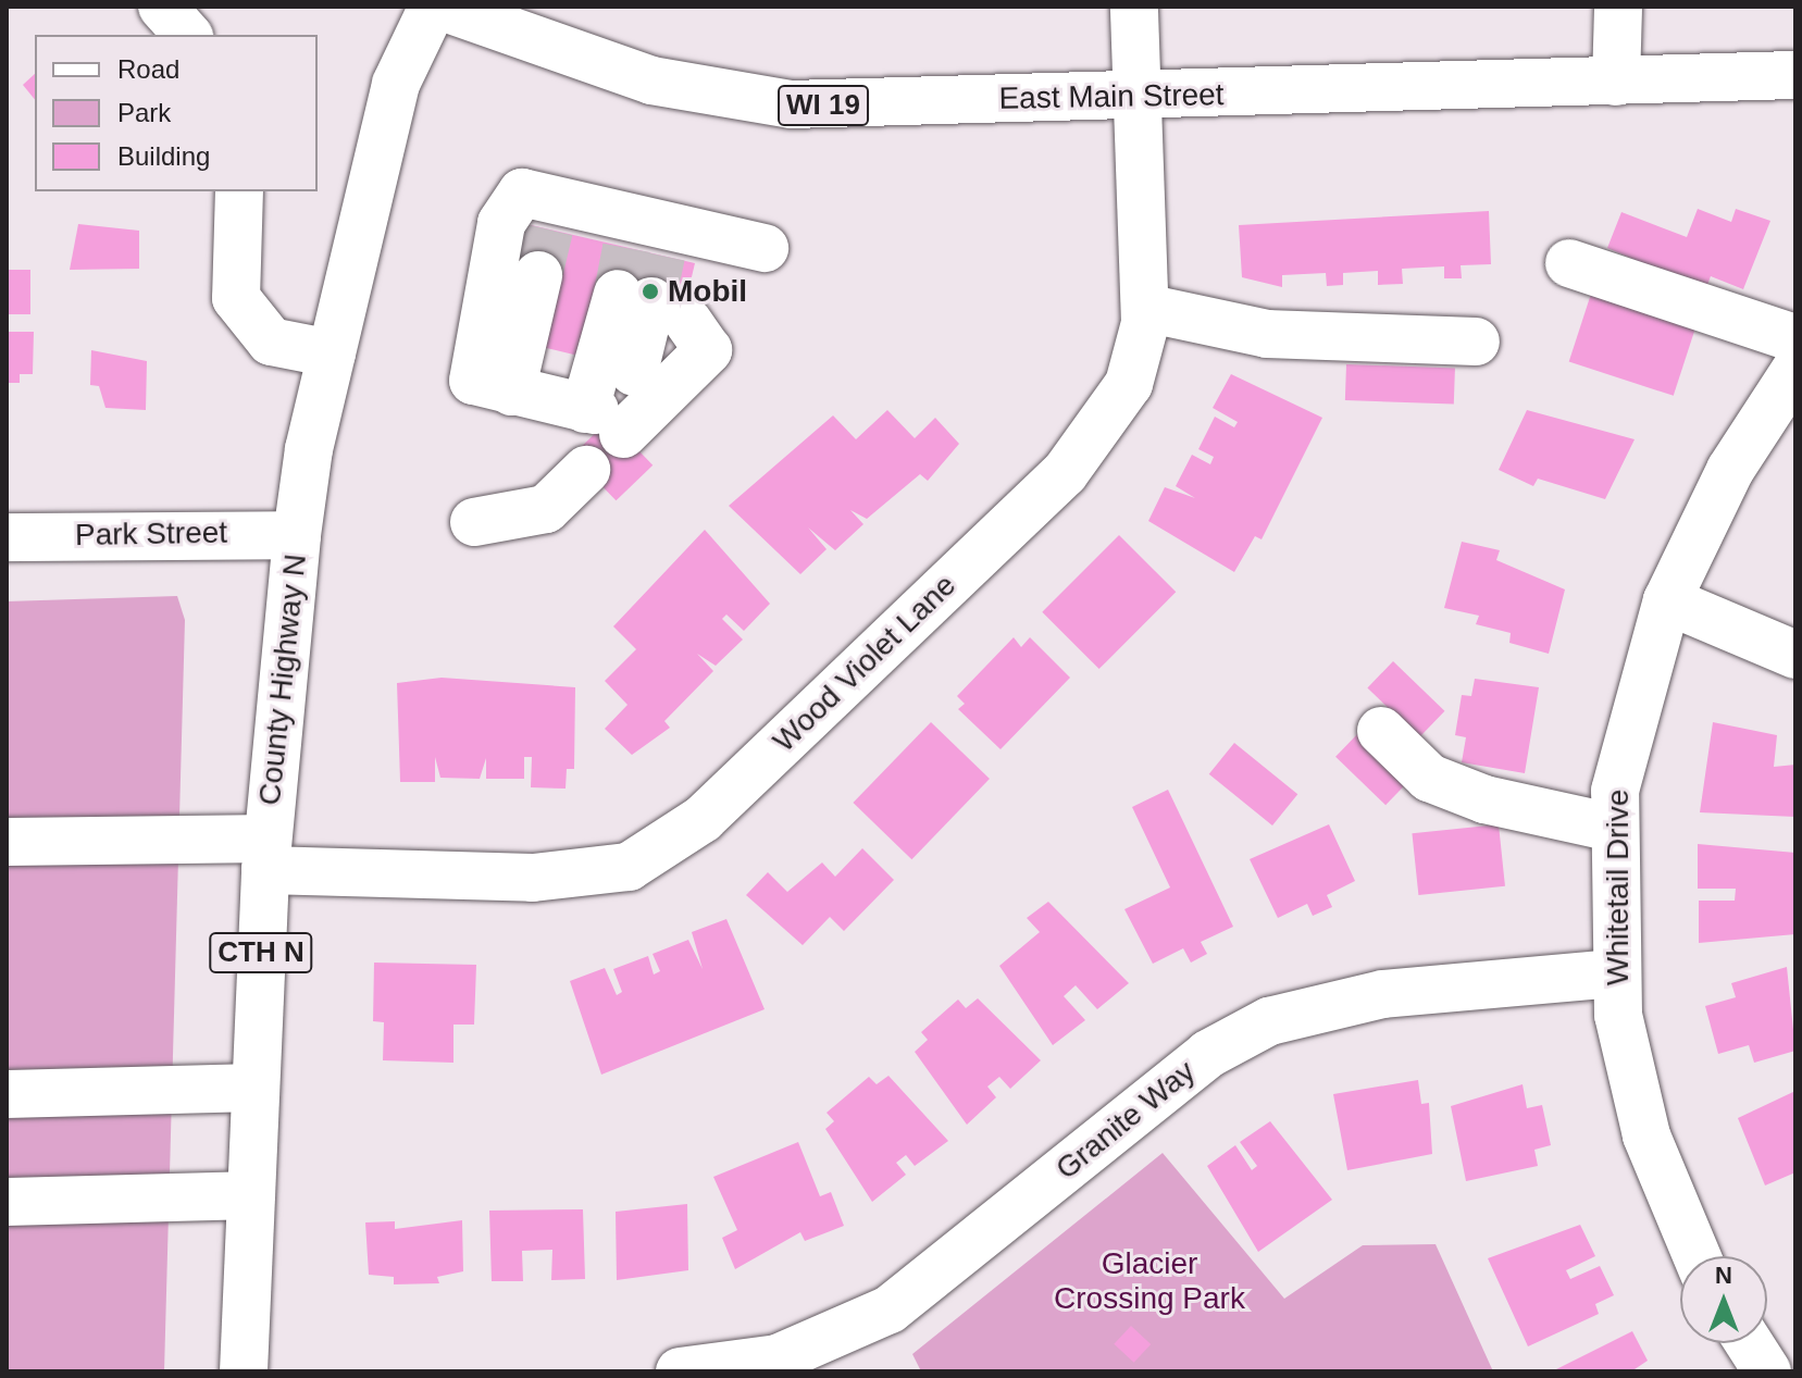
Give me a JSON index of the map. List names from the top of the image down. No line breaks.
{"streets":{"street":["East Main Street","WI 19","Park Street","Wood Violet Lane","County Highway N","Whitetail Drive","CTH N","Granite Way"]},"crossings":[["East Main Street","Wood Violet Lane"],["Park Street","County Highway N"],["Wood Violet Lane","County Highway N"],["Whitetail Drive","Granite Way"]],"parks":["Glacier Crossing Park"],"places":["Mobil"],"legend":["Road","Park","Building"],"north":"top"}
